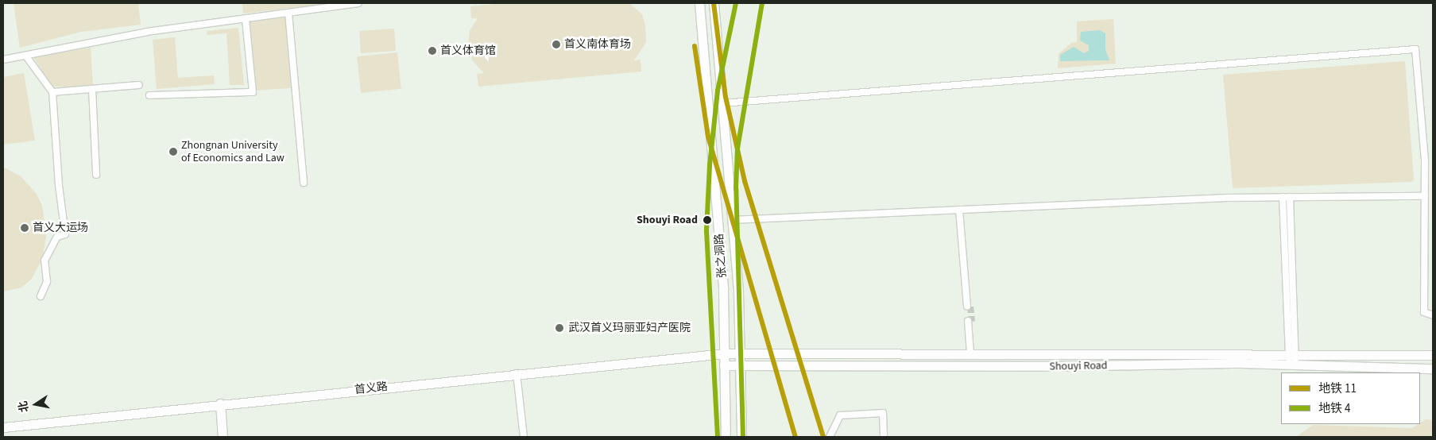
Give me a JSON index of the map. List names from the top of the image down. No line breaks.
{"streets":{"main road":["张之洞路","Shouyi Road","首义路"]},"crossings":[["张之洞路","Shouyi Road"],["张之洞路","首义路"],["Shouyi Road","首义路"]],"places":["首义南体育场","首义体育馆","Zhongnan University of Economics and Law","Shouyi Road","首义大运场","武汉首义玛丽亚妇产医院"],"lines":["metro line 11","metro line 4"],"legend":["地铁 11","地铁 4"],"north":"left"}
